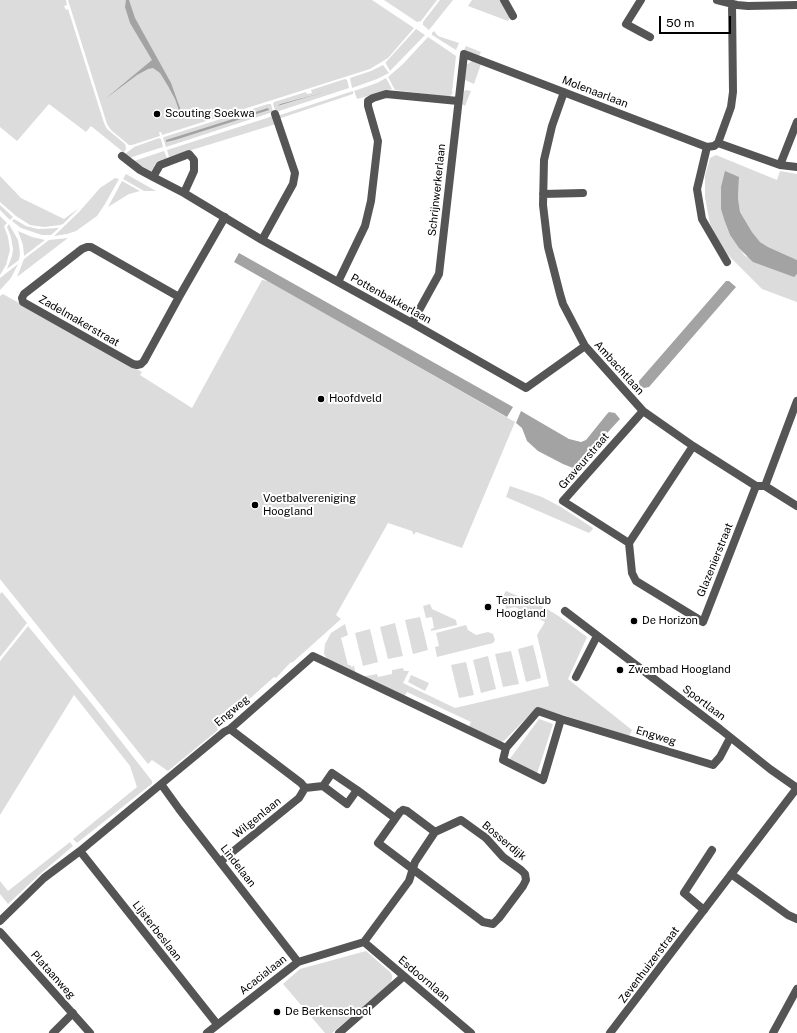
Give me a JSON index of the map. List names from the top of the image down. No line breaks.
{"streets":{"street":["Molenaarlaan","Schrijnwerkerlaan","Pottenbakkerlaan","Zadelmakerstraat","Ambachtlaan","Graveurstraat","Glazenierstraat","Sportlaan","Engweg","Wilgenlaan","Bosserdijk","Lindelaan","Lijsterbeslaan","Zevenhuizerstraat","Plataanweg","Acacialaan","Esdoornlaan"]},"crossings":[["Molenaarlaan","Schrijnwerkerlaan"],["Molenaarlaan","Ambachtlaan"],["Schrijnwerkerlaan","Pottenbakkerlaan"],["Pottenbakkerlaan","Zadelmakerstraat"],["Pottenbakkerlaan","Ambachtlaan"],["Ambachtlaan","Graveurstraat"],["Ambachtlaan","Glazenierstraat"],["Graveurstraat","Glazenierstraat"],["Sportlaan","Engweg"],["Sportlaan","Zevenhuizerstraat"],["Engweg","Lindelaan"],["Engweg","Lijsterbeslaan"],["Wilgenlaan","Lindelaan"],["Lindelaan","Acacialaan"],["Lijsterbeslaan","Acacialaan"],["Acacialaan","Esdoornlaan"]],"places":["Scouting Soekwa","Hoofdveld","Voetbalvereniging Hoogland","Tennisclub Hoogland","De Horizon","Zwembad Hoogland","De Berkenschool"],"scale_bar":"50 m"}
